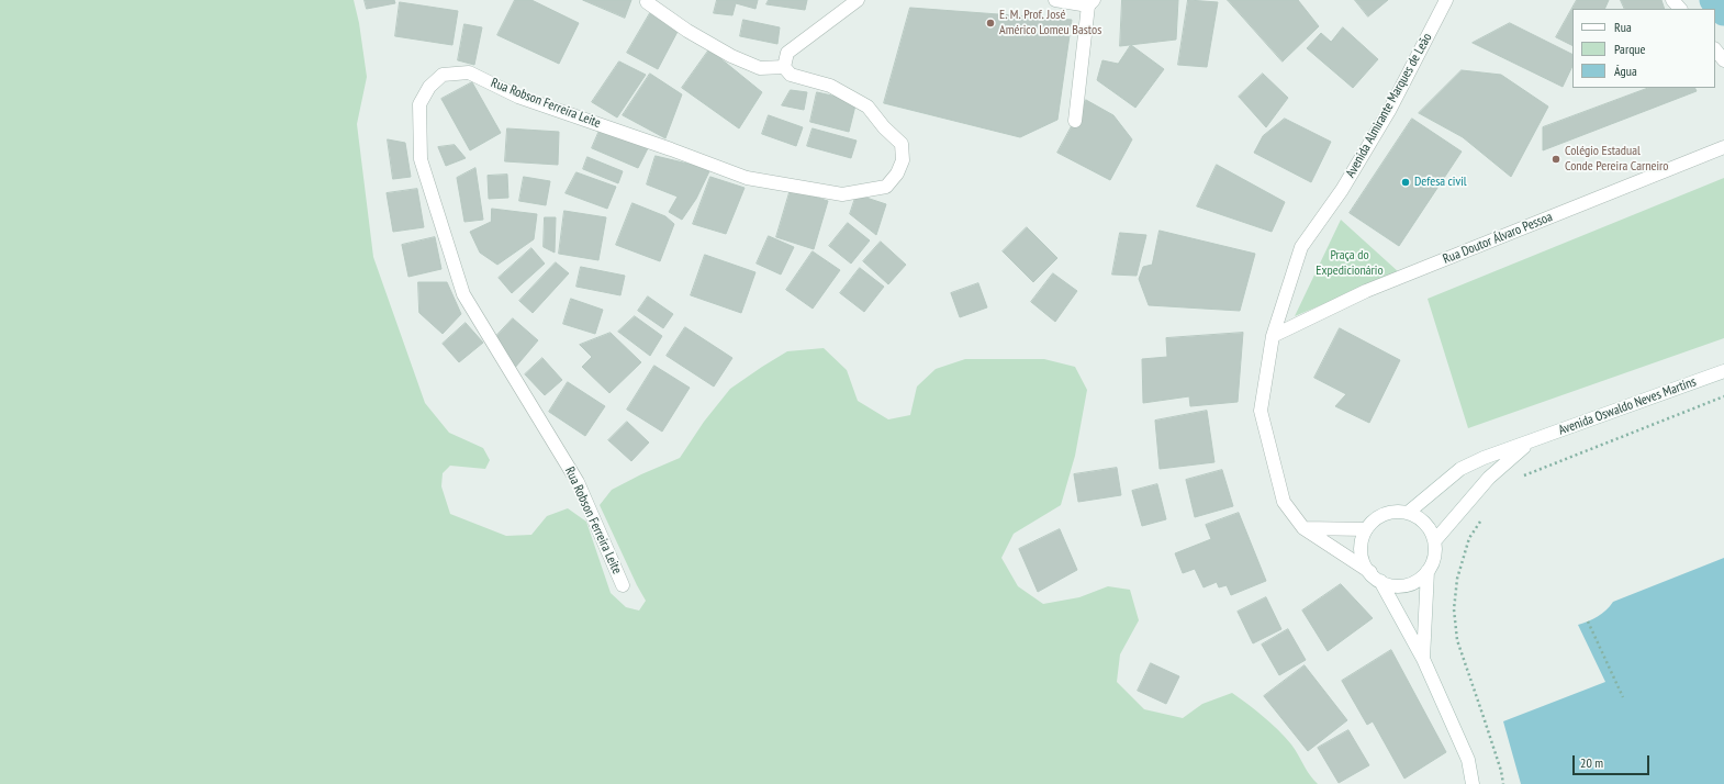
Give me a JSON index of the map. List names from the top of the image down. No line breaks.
{"streets":{"street":["Rua Robson Ferreira Leite","Avenida Almirante Marques de Leão","Rua Doutor Álvaro Pessoa","Avenida Oswaldo Neves Martins"]},"crossings":[["Avenida Almirante Marques de Leão","Rua Doutor Álvaro Pessoa"],["Avenida Almirante Marques de Leão","Avenida Oswaldo Neves Martins"]],"parks":["Praça do Expedicionário"],"places":["E. M. Prof. José Américo Lomeu Bastos","Colégio Estadual Conde Pereira Carneiro","Defesa civil"],"legend":["Rua","Parque","Água"],"scale_bar":"20 m"}
